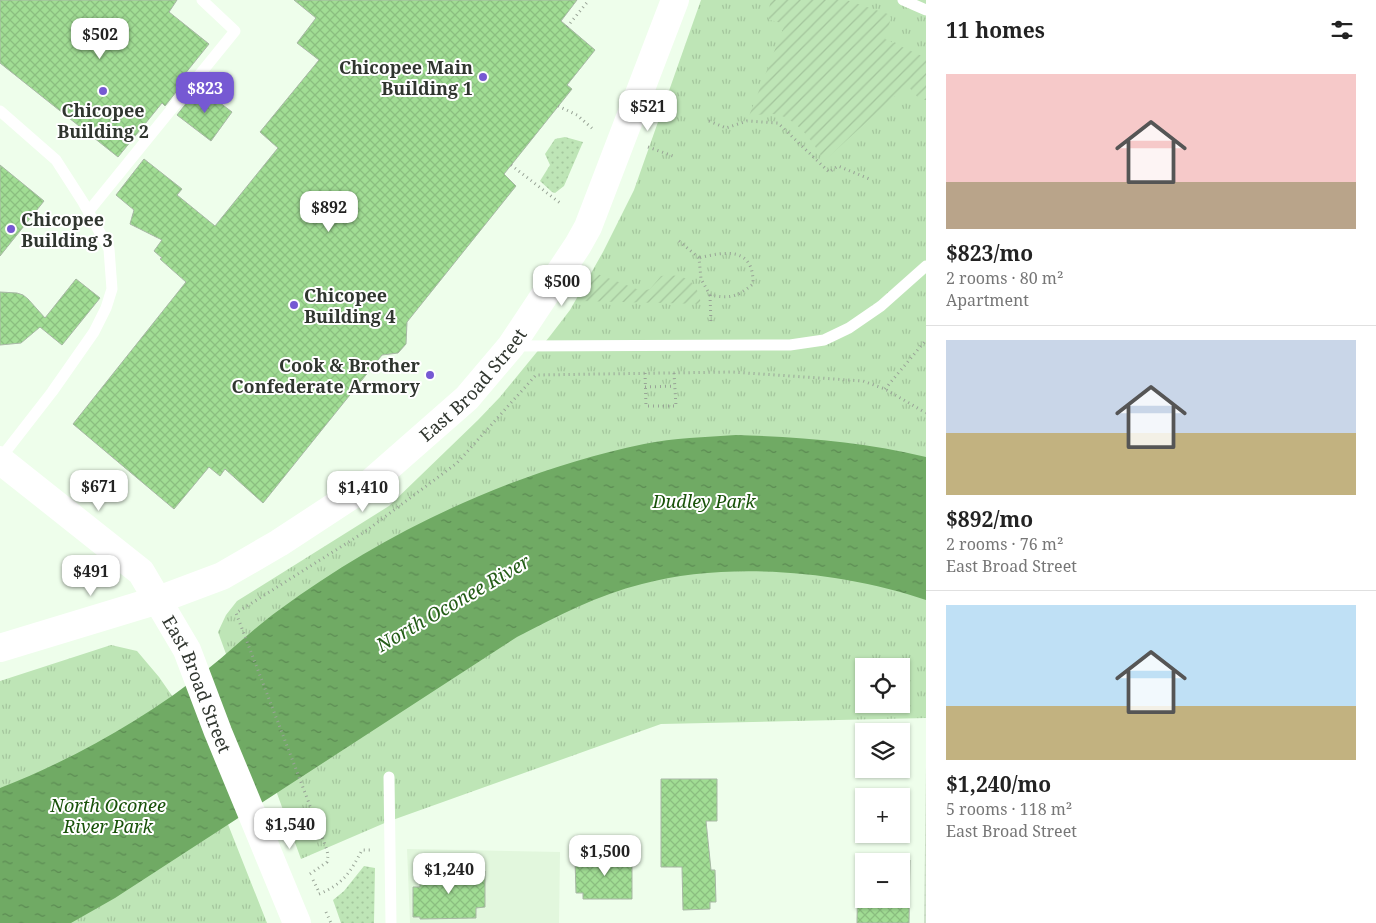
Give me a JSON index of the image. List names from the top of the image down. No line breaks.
{"streets":{"street":["East Broad Street"]},"water":["North Oconee River"],"parks":["Dudley Park","North Oconee River Park"],"places":["Chicopee Main Building 1","Chicopee Building 2","Chicopee Building 3","Chicopee Building 4","Cook & Brother Confederate Armory"],"page":{"heading":"11 homes","price":["$502","$823","$521","$892","$500","$671","$1,410","$491","$1,540","$1,500","$1,240"],"list":[{"name":"$823/mo","note":"2 rooms · 80 m² · Apartment"},{"name":"$892/mo","note":"2 rooms · 76 m² · East Broad Street"},{"name":"$1,240/mo","note":"5 rooms · 118 m² · East Broad Street"}],"map_buttons":["+","−"]}}
